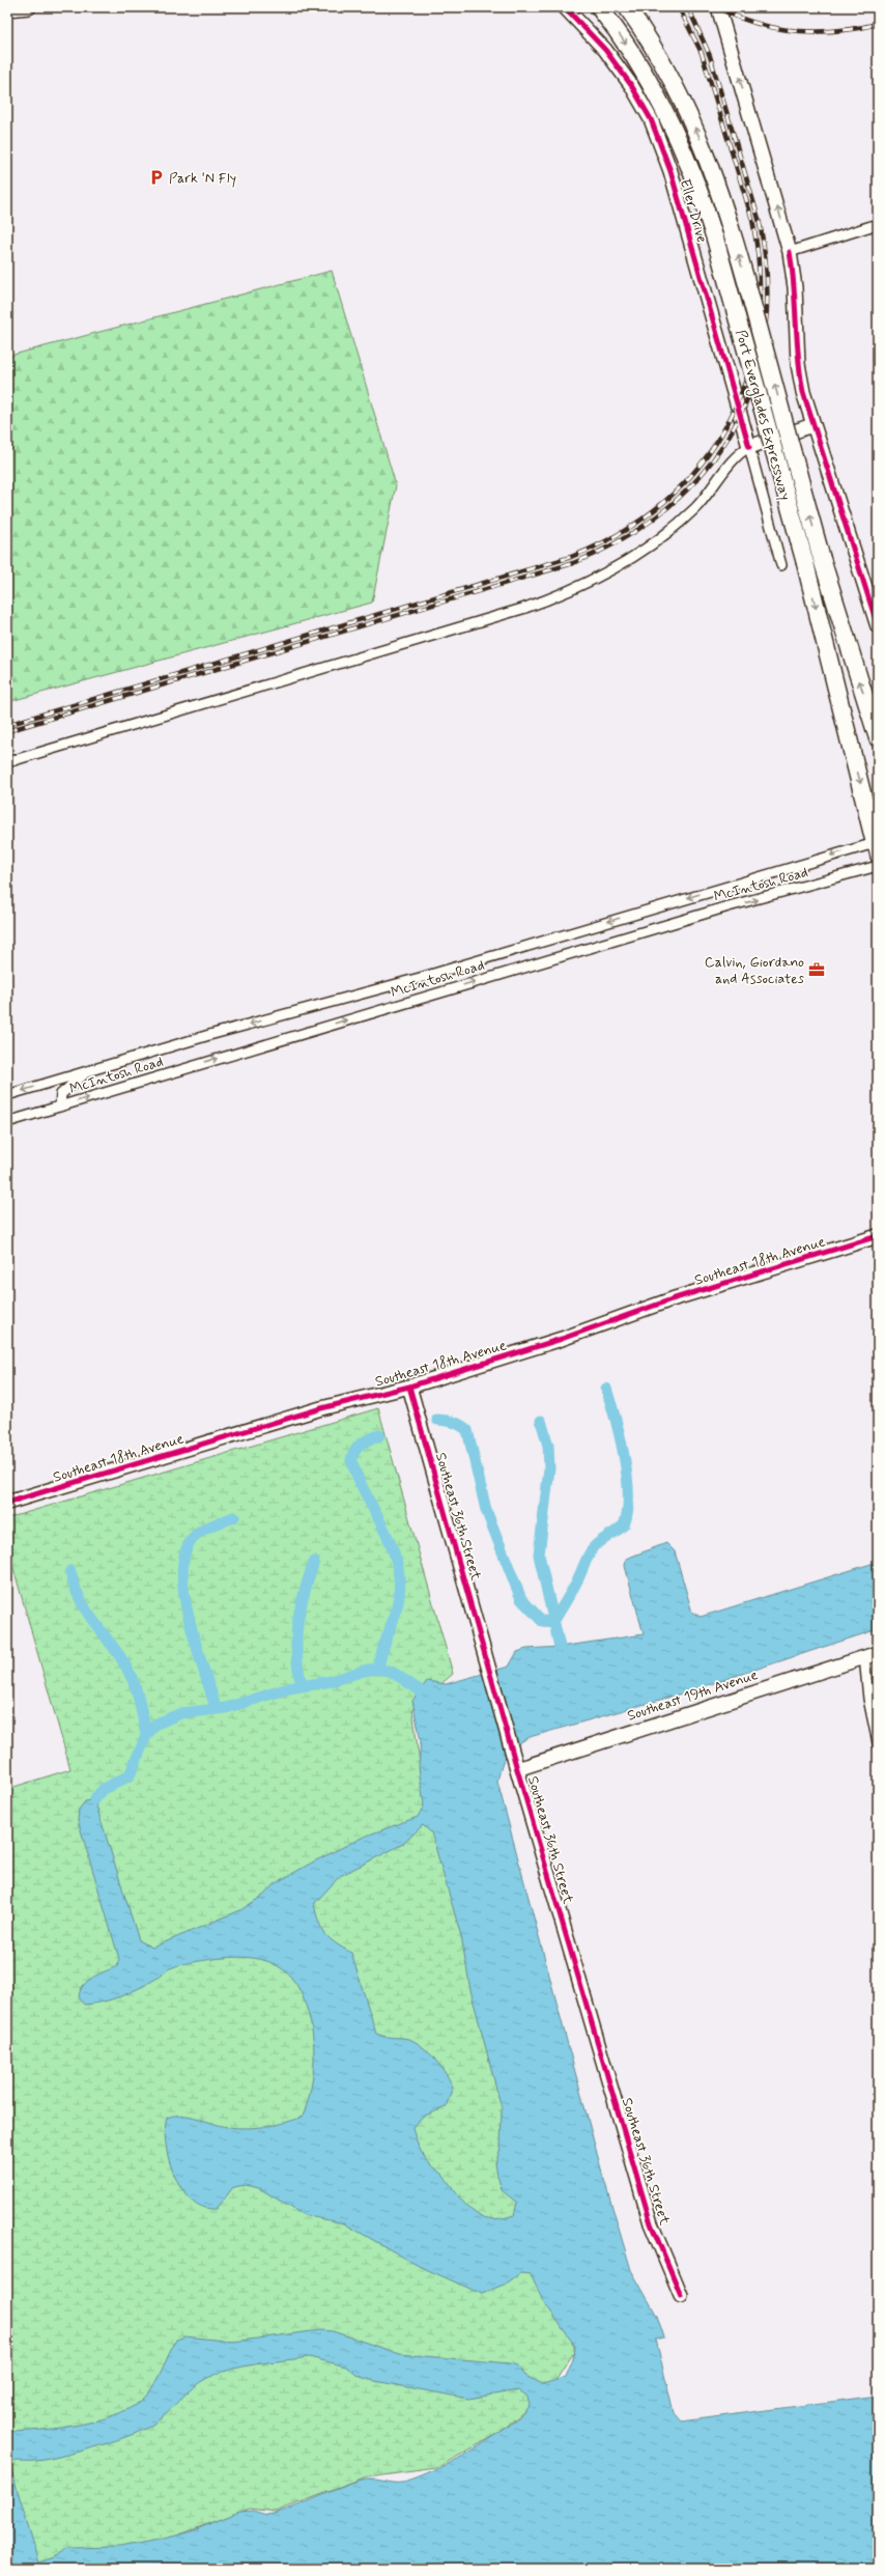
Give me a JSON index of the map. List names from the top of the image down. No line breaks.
{"streets":{"highway":["Port Everglades Expressway"],"street":["Eller Drive","McIntosh Road","Southeast 18th Avenue","Southeast 36th Street","Southeast 19th Avenue"]},"crossings":[["Port Everglades Expressway","McIntosh Road"],["Southeast 18th Avenue","Southeast 36th Street"],["Southeast 36th Street","Southeast 19th Avenue"]],"places":{"parking":["Park 'N Fly"],"office":["Calvin, Giordano and Associates"]}}
